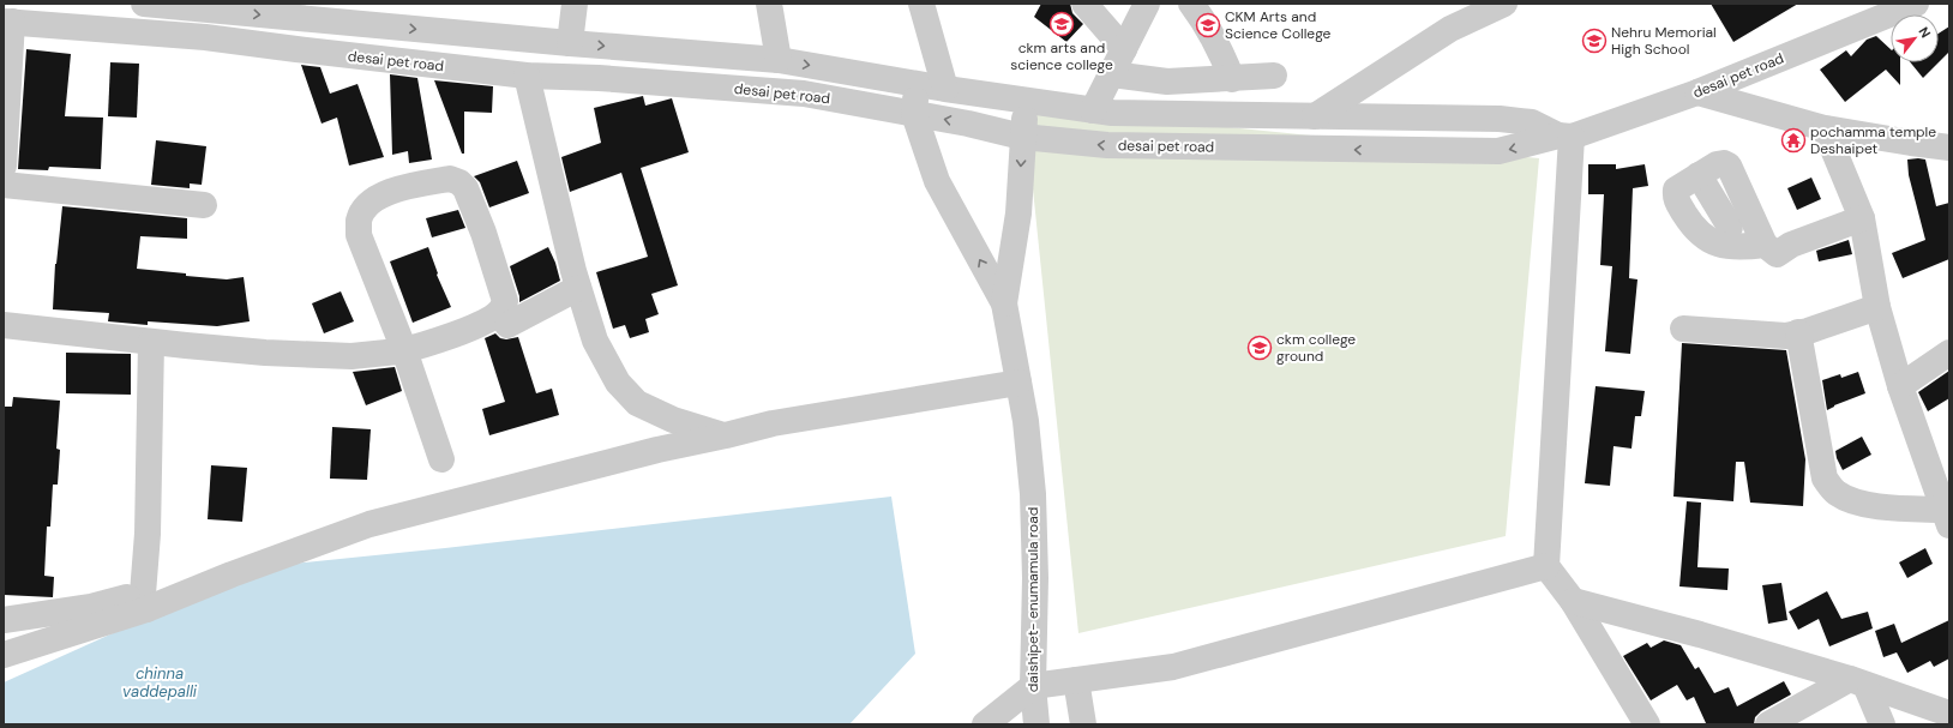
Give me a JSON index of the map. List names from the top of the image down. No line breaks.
{"streets":{"street":["desai pet road","daishipet- enumamula road"]},"crossings":[["desai pet road","daishipet- enumamula road"]],"water":["chinna vaddepalli"],"places":{"school or university":["ckm arts and science college","CKM Arts and Science College","Nehru Memorial High School","ckm college ground"],"temple":["pochamma temple Deshaipet"]},"north":"top right"}
